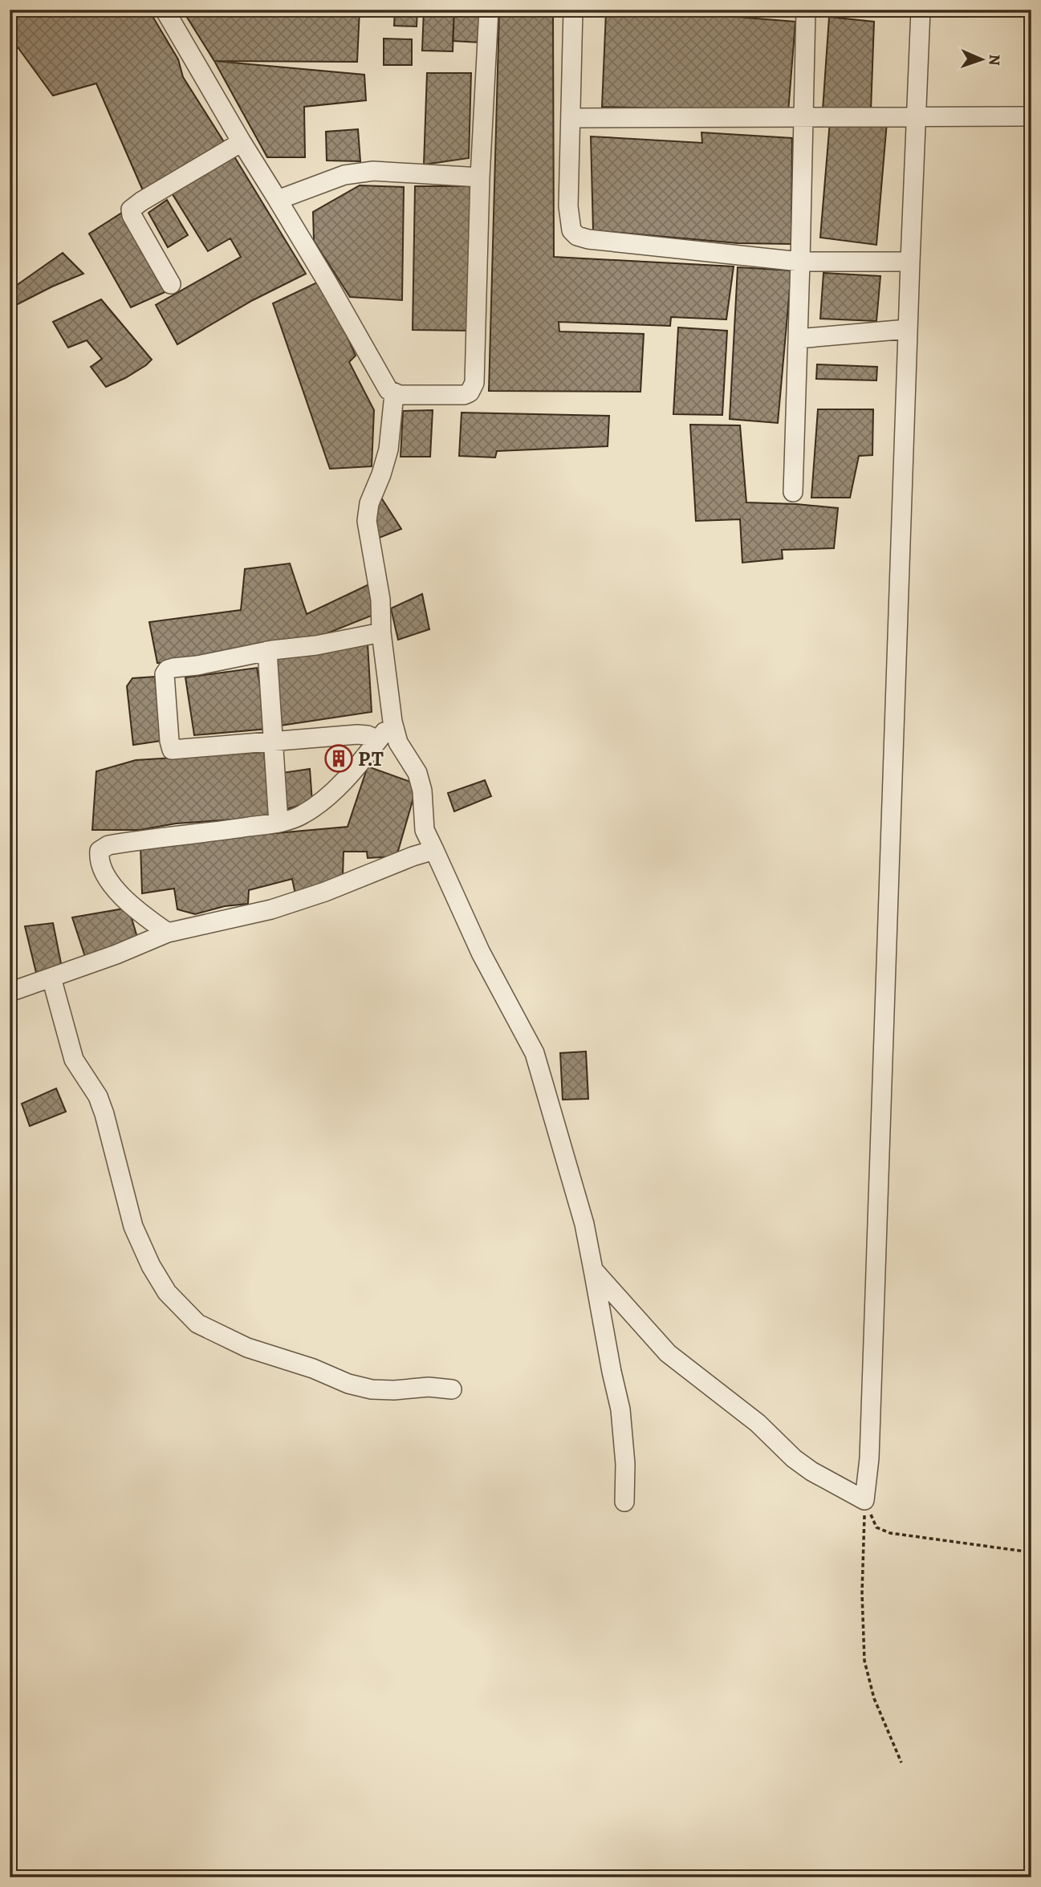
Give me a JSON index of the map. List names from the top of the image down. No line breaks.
{"places":{"building":["P.T"]},"north":"right"}
